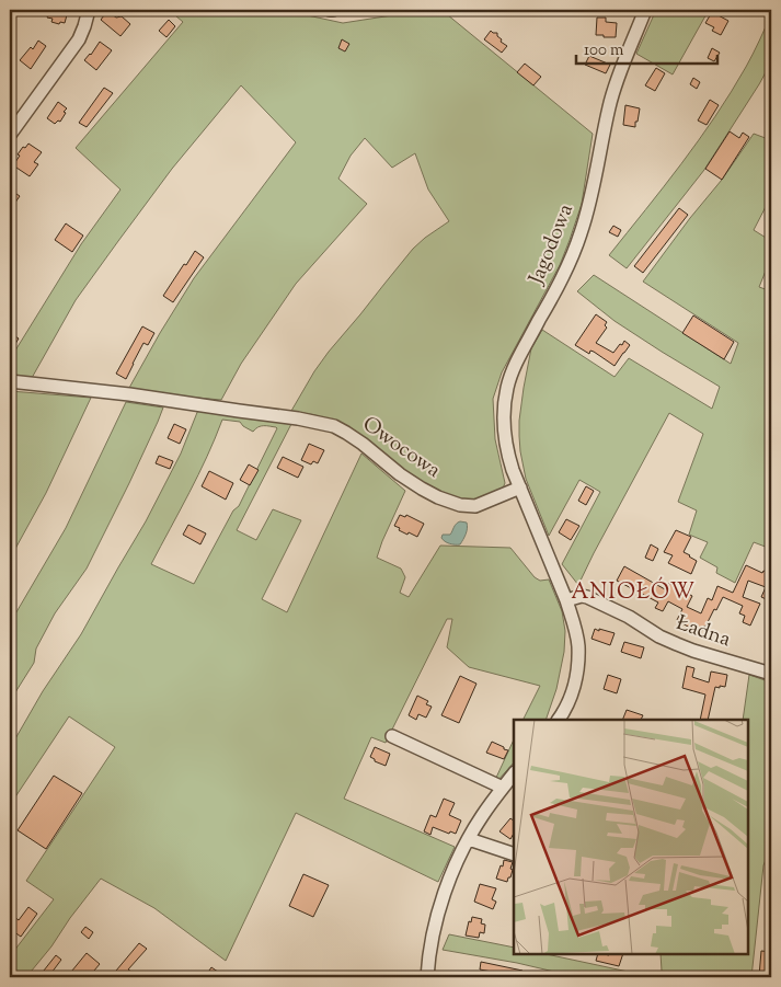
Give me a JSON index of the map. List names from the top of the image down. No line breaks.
{"streets":{"street":["Jagodowa","Owocowa","Ładna"]},"crossings":[["Jagodowa","Owocowa"]],"districts":["ANIOŁÓW"],"scale_bar":"100 m"}
